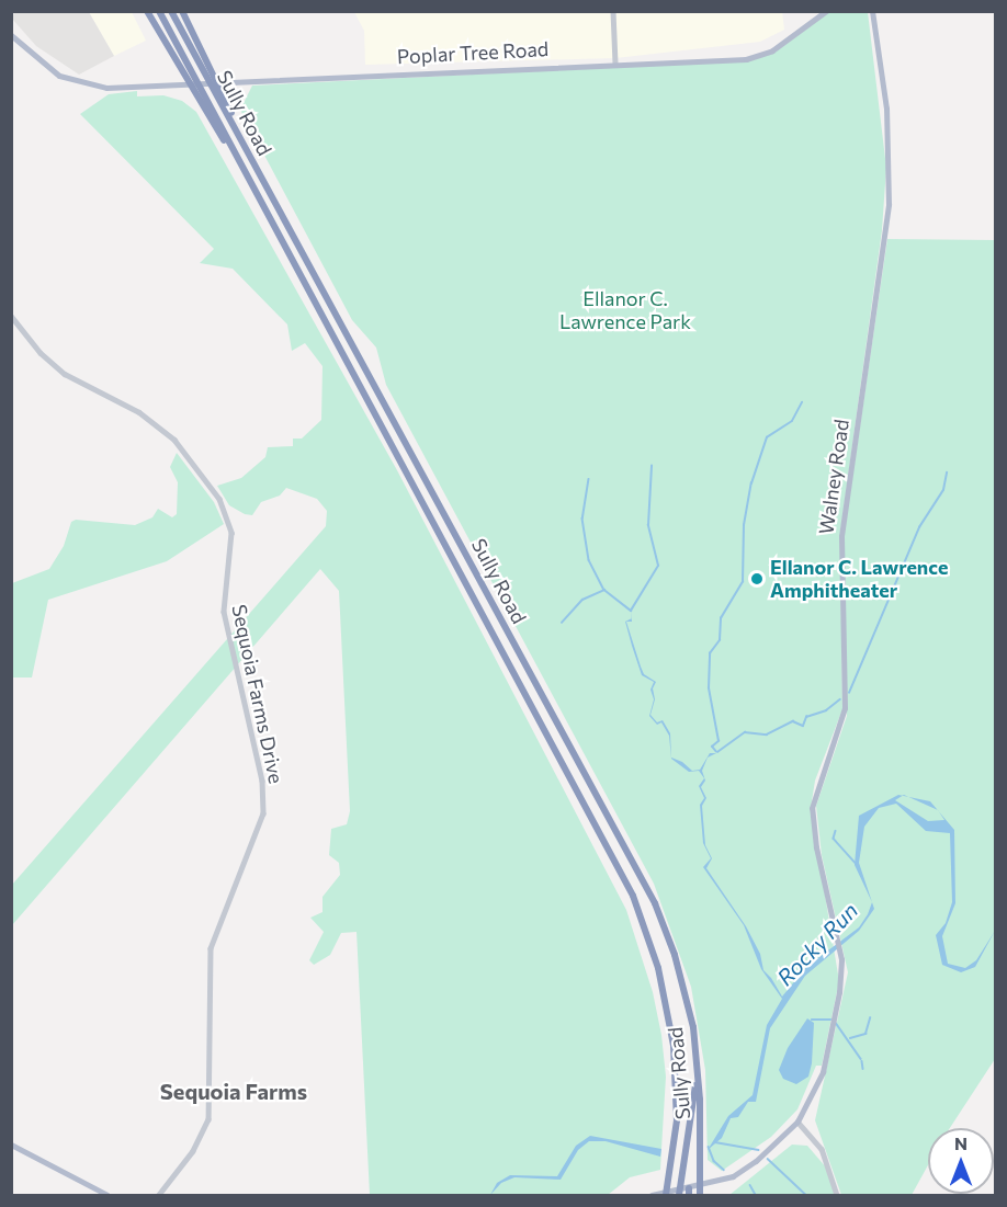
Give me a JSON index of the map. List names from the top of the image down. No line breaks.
{"streets":{"highway":["Sully Road"],"main road":["Poplar Tree Road","Walney Road"],"street":["Sequoia Farms Drive"]},"districts":["Sequoia Farms"],"water":["Rocky Run"],"parks":["Ellanor C. Lawrence Park"],"places":["Ellanor C. Lawrence Amphitheater"],"north":"top"}
